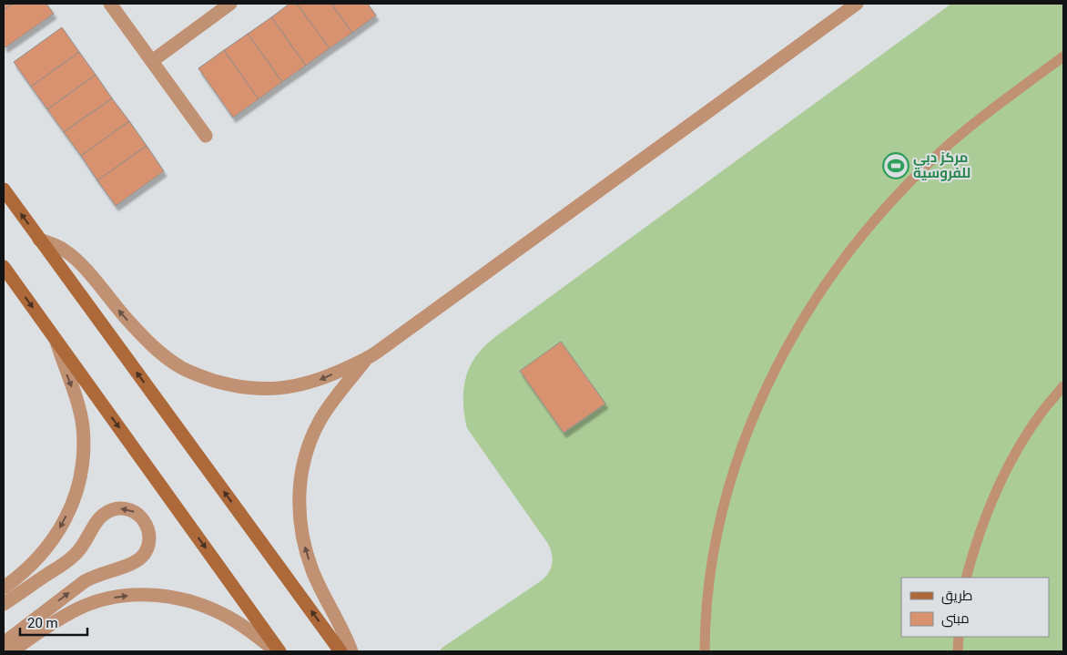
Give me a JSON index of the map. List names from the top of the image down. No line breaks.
{"places":{"sports":["مركز دبي للفروسية"]},"legend":["طريق","مبنى"],"scale_bar":"20 m"}
